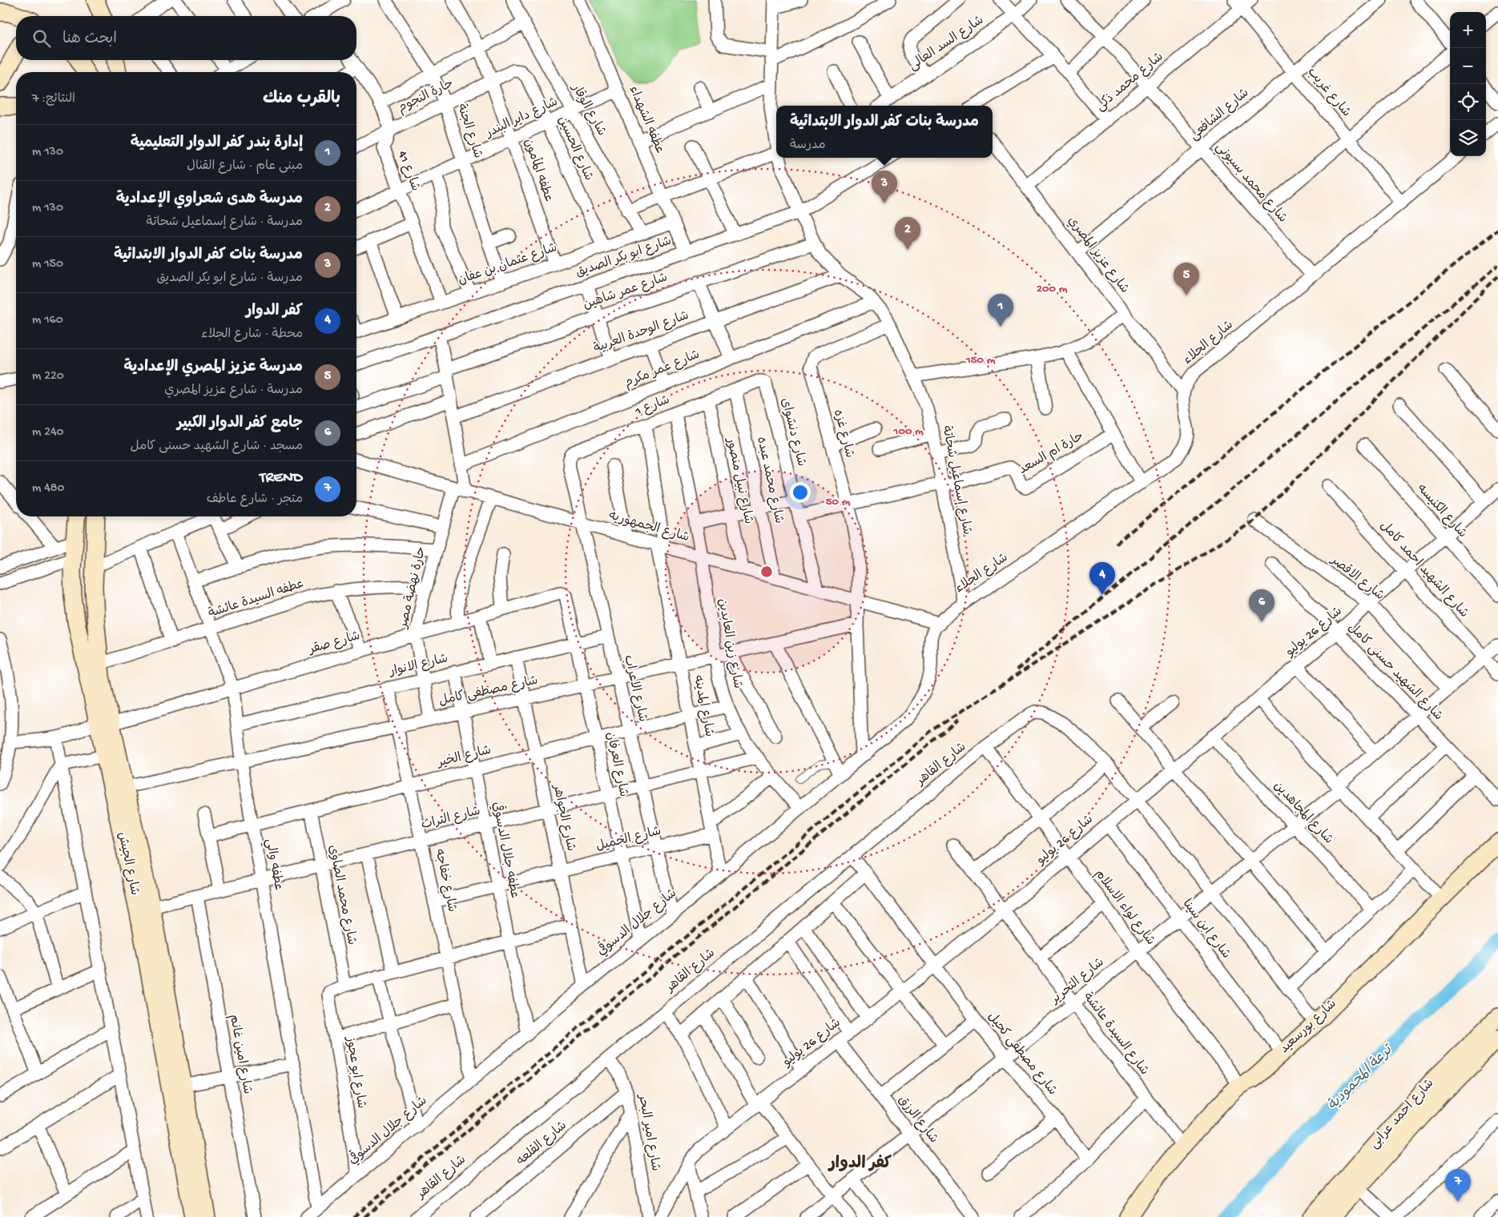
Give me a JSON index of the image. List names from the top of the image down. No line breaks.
{"streets":{"main road":["شارع الجيش","شارع بورسعيد","شارع احمد عرابى"],"street":["شارع السد العالى","شارع محمد ذكى","شارع غريب","حارة النجوم","شارع الوقار","شارع الشافعى","شارع داير البندر","عطفه الشهداء","شارع الجنة","شارع الحسين","عطفه المأمون","شارع 41","شارع محمد بسيوني","شارع عزيز المصري","شارع ابو بكر الصديق","شارع عثمان بن عفان","شارع عمر شاهين","شارع الوحدة العربية","شارع الجلاء","شارع عمر مكرم","شارع 1","شارع دنشواى","شارع غزه","حارة ام السعد","شارع محمد عبده","شارع إسماعيل شحاتة","شارع نبيل منصور","شارع الكنيسه","شارع الجمهوريه","شارع الشهيد احمد كامل","شارع الاقصر","حارة نهضة مصر","عطفه السيدة عائشة","شارع 26 يوليو","شارع صقر","شارع زين العابدين","شارع الانوار","شارع الشهيد حسنى كامل","شارع الاعراب","شارع مصطفى كامل","شارع المدينه","شارع الخير","شارع العرفان","شارع القاهر","شارع المجاهدين","شارع الجواهر","شارع التراث","شارع الجميل","عطفه جلال الدسوقي","عطفه والي","شارع خفاجه","شارع محمد الصاوى","شارع لواء الاسلام","شارع جلال الدسوقي","شارع ابن سينا","شارع التحرير","شارع السيدة عائشة","شارع امين غانم","شارع مصطفى كحيل","شارع ابو عجوز","شارع الرزق","شارع امير البحر","شارع القلعه"]},"crossings":[["شارع محمد ذكى","شارع غريب"],["شارع محمد ذكى","شارع محمد بسيوني"],["شارع محمد ذكى","شارع عزيز المصري"],["شارع غريب","شارع الشافعى"],["شارع غريب","شارع الجلاء"],["حارة النجوم","شارع الجنة"],["حارة النجوم","شارع الحسين"],["حارة النجوم","عطفه المأمون"],["حارة النجوم","شارع 41"],["شارع الوقار","شارع داير البندر"],["شارع الوقار","شارع عثمان بن عفان"],["شارع الشافعى","شارع محمد بسيوني"],["شارع الشافعى","شارع عزيز المصري"],["شارع داير البندر","عطفه الشهداء"],["شارع داير البندر","شارع الجنة"],["شارع داير البندر","شارع الحسين"],["شارع داير البندر","عطفه المأمون"],["شارع داير البندر","شارع 41"],["عطفه الشهداء","شارع ابو بكر الصديق"],["عطفه الشهداء","شارع عثمان بن عفان"],["شارع الجنة","شارع عثمان بن عفان"],["شارع الحسين","شارع عثمان بن عفان"],["عطفه المأمون","شارع عثمان بن عفان"],["شارع 41","شارع عثمان بن عفان"],["شارع محمد بسيوني","شارع الجلاء"],["شارع عزيز المصري","شارع الجلاء"],["شارع ابو بكر الصديق","شارع إسماعيل شحاتة"],["شارع عمر شاهين","شارع إسماعيل شحاتة"],["شارع الوحدة العربية","شارع إسماعيل شحاتة"],["شارع الجلاء","شارع إسماعيل شحاتة"],["شارع الجلاء","شارع الجمهوريه"],["شارع الجلاء","شارع جلال الدسوقي"],["شارع عمر مكرم","شارع إسماعيل شحاتة"],["شارع 1","شارع دنشواى"],["شارع 1","شارع محمد عبده"],["شارع 1","شارع نبيل منصور"],["شارع 1","شارع زين العابدين"],["شارع 1","شارع الاعراب"],["شارع 1","شارع المدينه"],["شارع دنشواى","شارع الجمهوريه"],["شارع غزه","شارع إسماعيل شحاتة"],["شارع غزه","شارع الجمهوريه"],["شارع غزه","شارع مصطفى كامل"],["شارع غزه","شارع جلال الدسوقي"],["حارة ام السعد","شارع إسماعيل شحاتة"],["شارع محمد عبده","شارع الجمهوريه"],["شارع نبيل منصور","شارع الجمهوريه"],["شارع الكنيسه","شارع 26 يوليو"],["شارع الجمهوريه","حارة نهضة مصر"],["شارع الجمهوريه","شارع زين العابدين"],["شارع الجمهوريه","شارع الاعراب"],["شارع الجمهوريه","شارع المدينه"],["شارع الجمهوريه","شارع جلال الدسوقي"],["شارع الشهيد احمد كامل","شارع 26 يوليو"],["شارع الشهيد احمد كامل","شارع التحرير"],["شارع الاقصر","شارع 26 يوليو"],["شارع الاقصر","شارع التحرير"],["حارة نهضة مصر","عطفه السيدة عائشة"],["حارة نهضة مصر","شارع صقر"],["حارة نهضة مصر","شارع الانوار"],["حارة نهضة مصر","شارع مصطفى كامل"],["عطفه السيدة عائشة","شارع الجيش"],["عطفه السيدة عائشة","عطفه والي"],["شارع 26 يوليو","شارع الشهيد حسنى كامل"],["شارع 26 يوليو","شارع القاهر"],["شارع 26 يوليو","شارع المجاهدين"],["شارع 26 يوليو","شارع لواء الاسلام"],["شارع 26 يوليو","شارع ابن سينا"],["شارع 26 يوليو","شارع السيدة عائشة"],["شارع 26 يوليو","شارع مصطفى كحيل"],["شارع 26 يوليو","شارع الرزق"],["شارع صقر","شارع العرفان"],["شارع صقر","شارع الجيش"],["شارع صقر","عطفه والي"],["شارع زين العابدين","شارع مصطفى كامل"],["شارع زين العابدين","شارع الخير"],["شارع زين العابدين","شارع التراث"],["شارع زين العابدين","شارع الجميل"],["شارع زين العابدين","شارع جلال الدسوقي"],["شارع الانوار","شارع الاعراب"],["شارع الانوار","شارع العرفان"],["شارع الانوار","شارع الجواهر"],["شارع الانوار","عطفه جلال الدسوقي"],["شارع الانوار","عطفه والي"],["شارع الانوار","شارع خفاجه"],["شارع الشهيد حسنى كامل","شارع التحرير"],["شارع الاعراب","شارع مصطفى كامل"],["شارع الاعراب","شارع الخير"],["شارع الاعراب","شارع التراث"],["شارع الاعراب","شارع الجميل"],["شارع الاعراب","شارع جلال الدسوقي"],["شارع مصطفى كامل","شارع المدينه"],["شارع مصطفى كامل","شارع العرفان"],["شارع مصطفى كامل","شارع الجواهر"],["شارع مصطفى كامل","عطفه جلال الدسوقي"],["شارع مصطفى كامل","شارع الجيش"],["شارع مصطفى كامل","عطفه والي"],["شارع مصطفى كامل","شارع خفاجه"],["شارع المدينه","شارع الخير"],["شارع المدينه","شارع التراث"],["شارع المدينه","شارع الجميل"],["شارع المدينه","شارع جلال الدسوقي"],["شارع الخير","شارع العرفان"],["شارع الخير","شارع الجواهر"],["شارع الخير","عطفه جلال الدسوقي"],["شارع الخير","عطفه والي"],["شارع الخير","شارع خفاجه"],["شارع الخير","شارع محمد الصاوى"],["شارع العرفان","شارع التراث"],["شارع العرفان","شارع الجميل"],["شارع العرفان","شارع جلال الدسوقي"],["شارع القاهر","شارع لواء الاسلام"],["شارع القاهر","شارع التحرير"],["شارع القاهر","شارع بورسعيد"],["شارع القاهر","شارع مصطفى كحيل"],["شارع القاهر","شارع امير البحر"],["شارع المجاهدين","شارع التحرير"],["شارع الجواهر","شارع التراث"],["شارع الجواهر","شارع الجميل"],["شارع الجواهر","شارع جلال الدسوقي"],["شارع التراث","عطفه جلال الدسوقي"],["شارع التراث","شارع الجيش"],["شارع التراث","عطفه والي"],["شارع التراث","شارع خفاجه"],["شارع التراث","شارع محمد الصاوى"],["شارع التراث","شارع امين غانم"],["شارع الجميل","عطفه جلال الدسوقي"],["شارع الجميل","شارع خفاجه"],["عطفه جلال الدسوقي","شارع جلال الدسوقي"],["عطفه والي","شارع جلال الدسوقي"],["شارع خفاجه","شارع جلال الدسوقي"],["شارع محمد الصاوى","شارع ابو عجوز"],["شارع لواء الاسلام","شارع التحرير"],["شارع لواء الاسلام","شارع بورسعيد"],["شارع جلال الدسوقي","شارع ابو عجوز"],["شارع ابن سينا","شارع التحرير"],["شارع ابن سينا","شارع بورسعيد"],["شارع التحرير","شارع السيدة عائشة"],["شارع التحرير","شارع مصطفى كحيل"],["شارع التحرير","شارع الرزق"],["شارع بورسعيد","شارع السيدة عائشة"],["شارع امير البحر","شارع القلعه"]],"districts":["كفر الدوار"],"water":["ترعة المحمودية"],"page":{"map_buttons":["+","−"],"search":"ابحث هنا","heading":["بالقرب منك","النتائج: 7"],"popup":["مدرسة بنات كفر الدوار الابتدائية","مدرسة"],"list":[{"mark":"1","name":"إدارة بندر كفر الدوار التعليمية","note":"مبنى عام · شارع القنال","value":"130 m"},{"mark":"2","name":"مدرسة هدى شعراوي الإعدادية","note":"مدرسة · شارع إسماعيل شحاتة","value":"130 m"},{"mark":"3","name":"مدرسة بنات كفر الدوار الابتدائية","note":"مدرسة · شارع ابو بكر الصديق","value":"150 m"},{"mark":"4","name":"كفر الدوار","note":"محطة · شارع الجلاء","value":"160 m"},{"mark":"5","name":"مدرسة عزيز المصري الإعدادية","note":"مدرسة · شارع عزيز المصري","value":"220 m"},{"mark":"6","name":"جامع كفر الدوار الكبير","note":"مسجد · شارع الشهيد حسنى كامل","value":"240 m"},{"mark":"7","name":"TREND","note":"متجر · شارع عاطف","value":"480 m"}],"pins":["3","2","5","1","4","6","7"]},"rings":["200 m","150 m","100 m","50 m"]}
